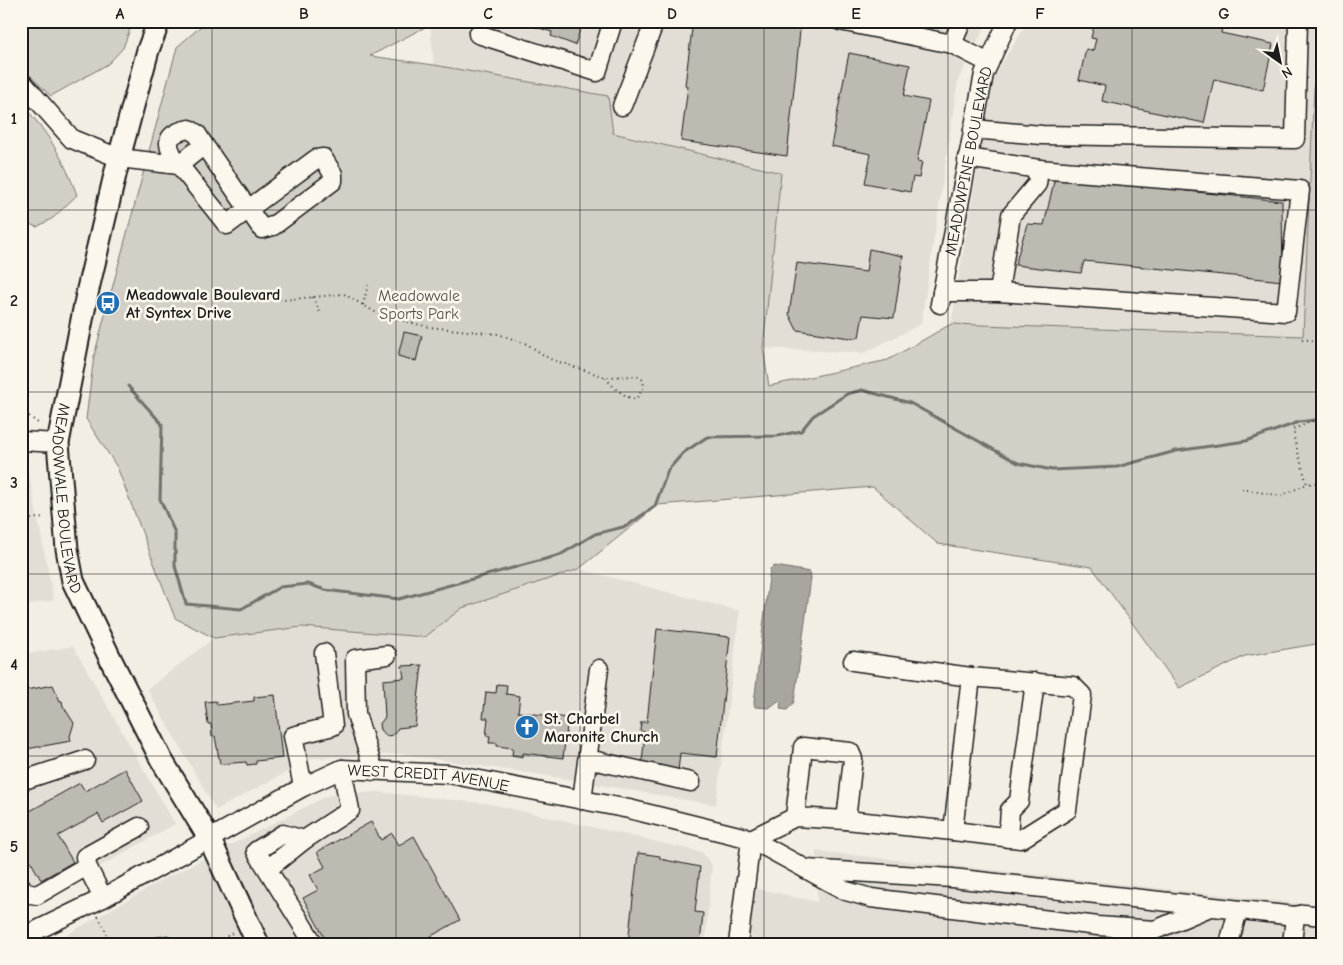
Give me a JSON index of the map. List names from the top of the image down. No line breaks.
{"streets":{"main road":["MEADOWVALE BOULEVARD"],"street":["MEADOWPINE BOULEVARD","WEST CREDIT AVENUE"]},"crossings":[["MEADOWVALE BOULEVARD","WEST CREDIT AVENUE"]],"parks":["Meadowvale Sports Park"],"places":{"bus stop":["Meadowvale Boulevard At Syntex Drive"],"church":["St. Charbel Maronite Church"]},"north":"bottom right","grid":{"columns":["A","B","C","D","E","F","G"],"rows":["1","2","3","4","5"]}}
